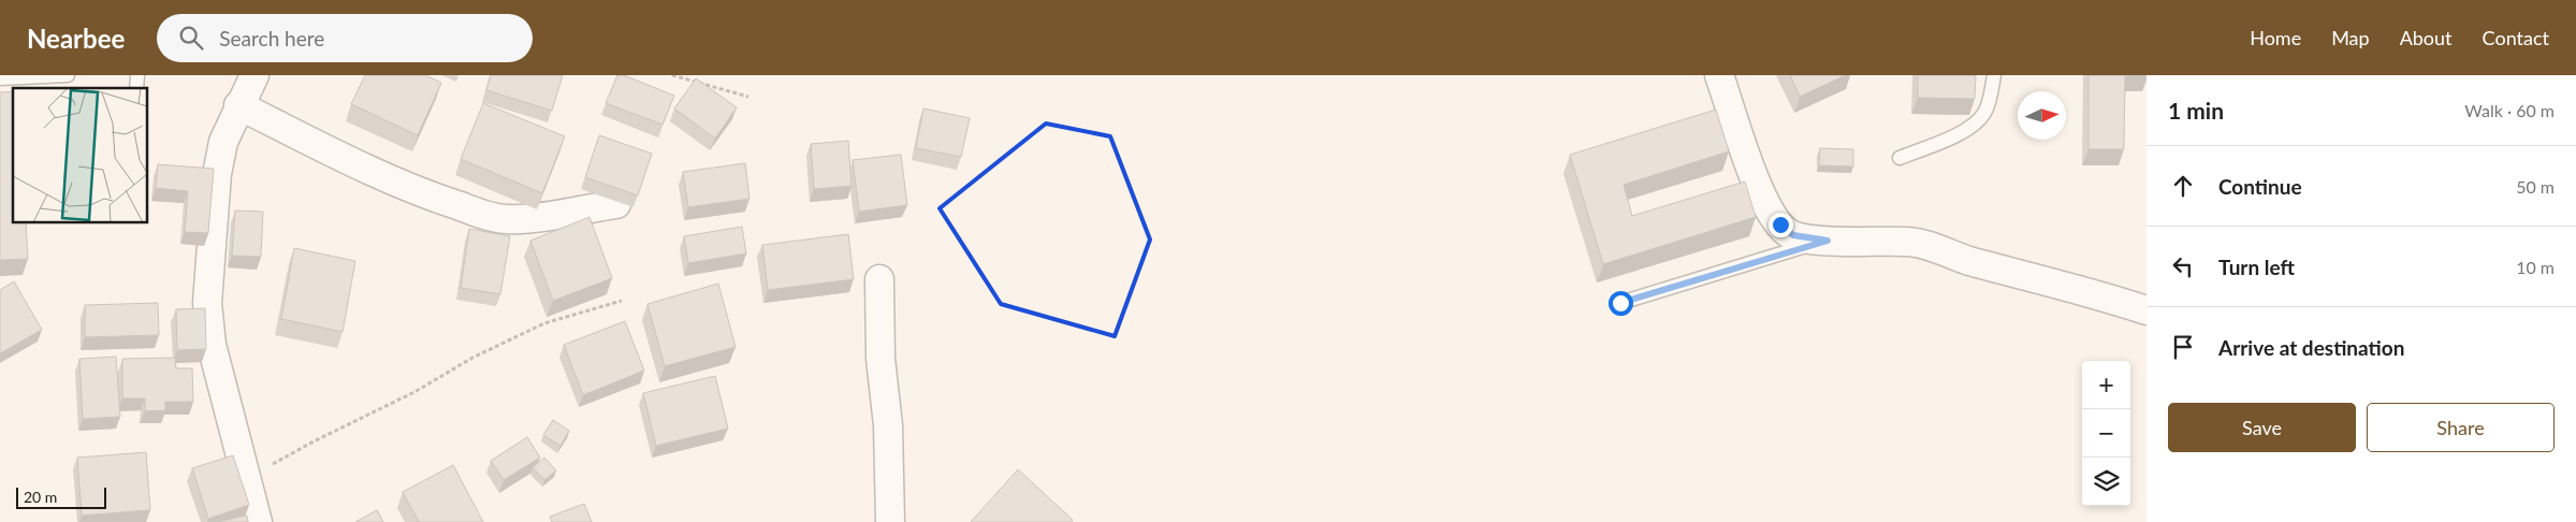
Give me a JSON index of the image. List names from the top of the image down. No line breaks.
{"scale_bar":"20 m","north":"right","page":{"header":"Nearbee","search":"Search here","nav":["Home","Map","About","Contact"],"heading":["1 min","Walk · 60 m"],"list":[["Continue","50 m"],["Turn left","10 m"],"Arrive at destination"],"map_buttons":["+","−"],"buttons":["Save","Share"],"scale":"20 m"}}
